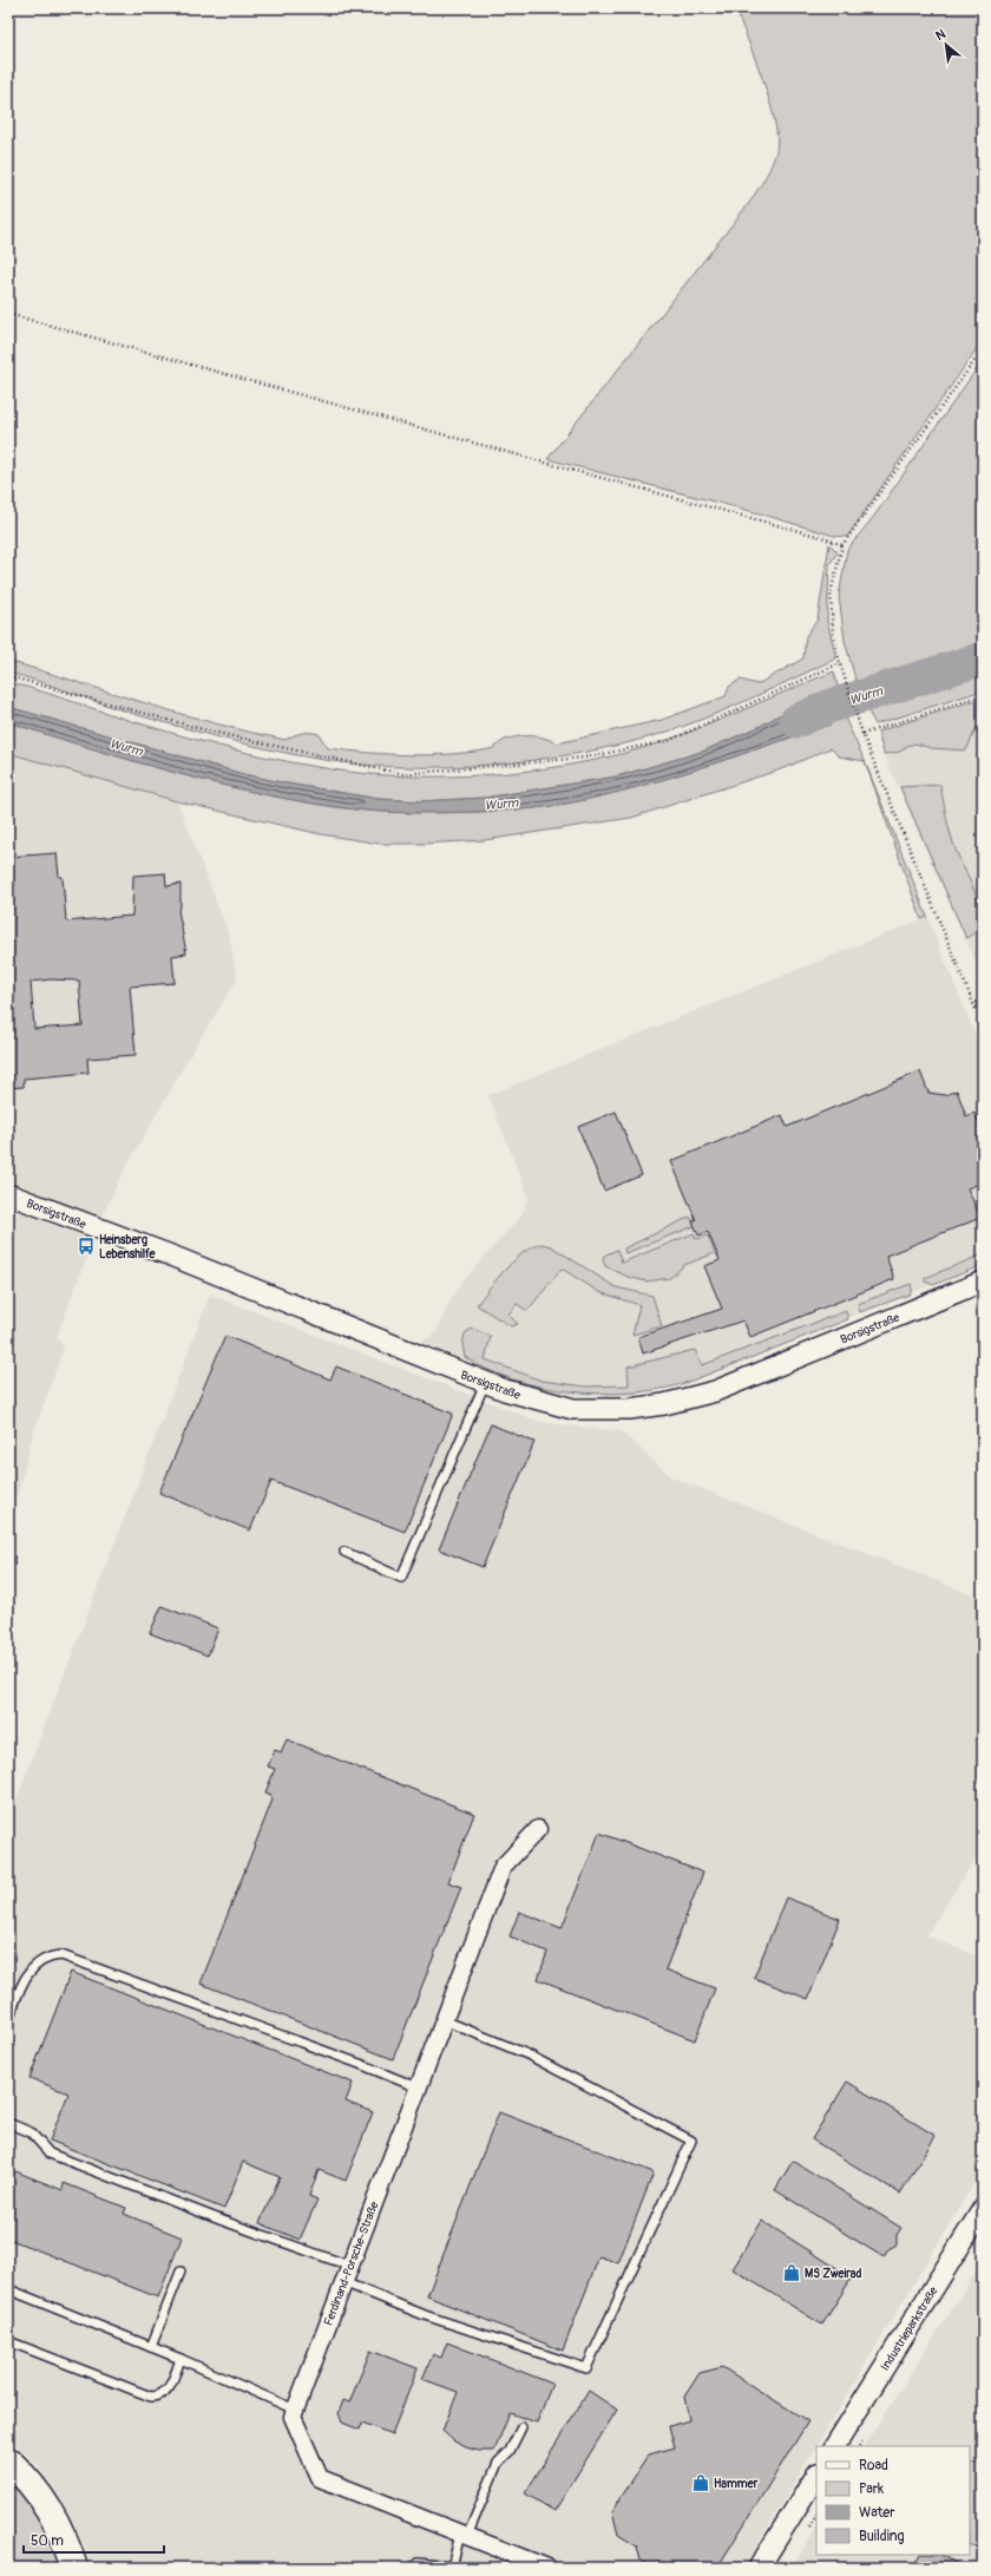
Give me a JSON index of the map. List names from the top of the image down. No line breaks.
{"streets":{"street":["Borsigstraße","Ferdinand-Porsche-Straße","Industrieparkstraße"]},"water":["Wurm"],"places":{"bus stop":["Heinsberg Lebenshilfe"],"shop":["MS Zweirad","Hammer"]},"legend":["Road","Park","Water","Building"],"scale_bar":"50 m","north":"top left"}
